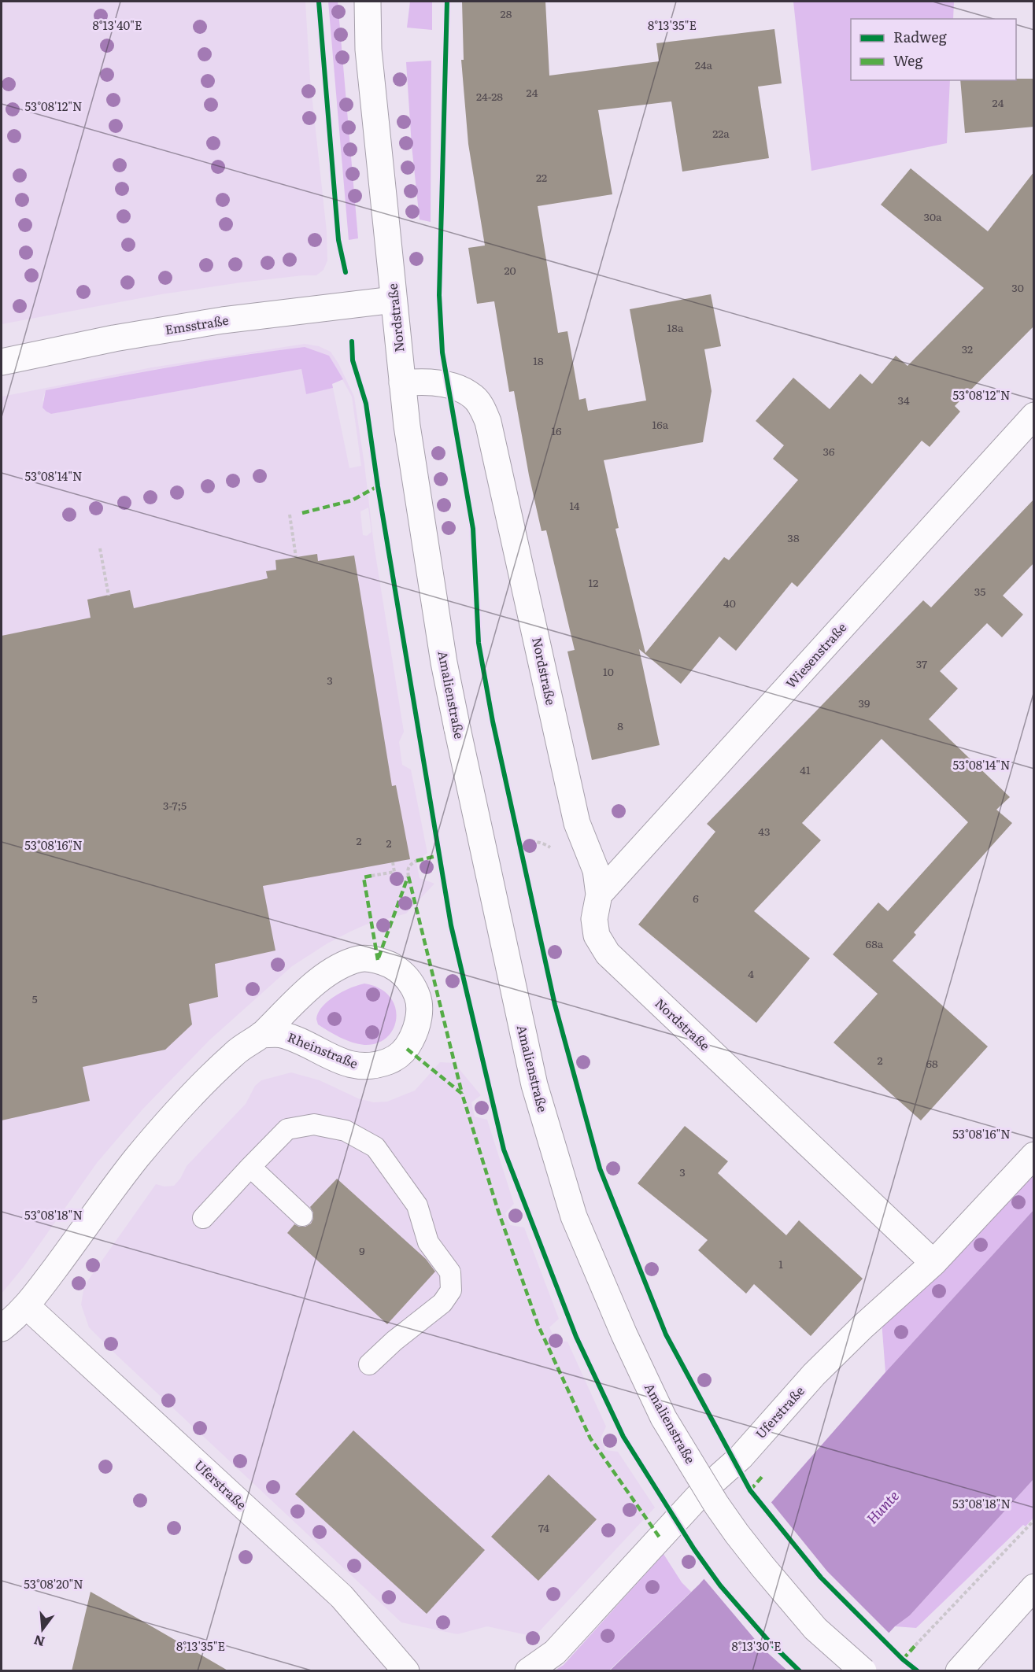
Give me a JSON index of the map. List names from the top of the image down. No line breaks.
{"streets":{"street":["Nordstraße","Emsstraße","Wiesenstraße","Amalienstraße","Rheinstraße","Uferstraße"]},"crossings":[["Nordstraße","Emsstraße"],["Nordstraße","Wiesenstraße"],["Nordstraße","Amalienstraße"],["Nordstraße","Uferstraße"],["Rheinstraße","Uferstraße"]],"water":["Hunte"],"house_numbers":["28","24a","24","24-28","24","22a","22","30a","20","30","18a","32","18","34","16a","16","36","14","38","12","35","40","37","10","3","39","8","41","3-7;5","43","2","2","6","68a","4","5","2","68","3","9","1","74"],"legend":["Radweg","Weg"],"north":"bottom","coordinates":["8°13'40\"E","8°13'35\"E","53°08'12\"N","53°08'14\"N","53°08'16\"N","53°08'18\"N","53°08'20\"N","8°13'30\"E"]}
